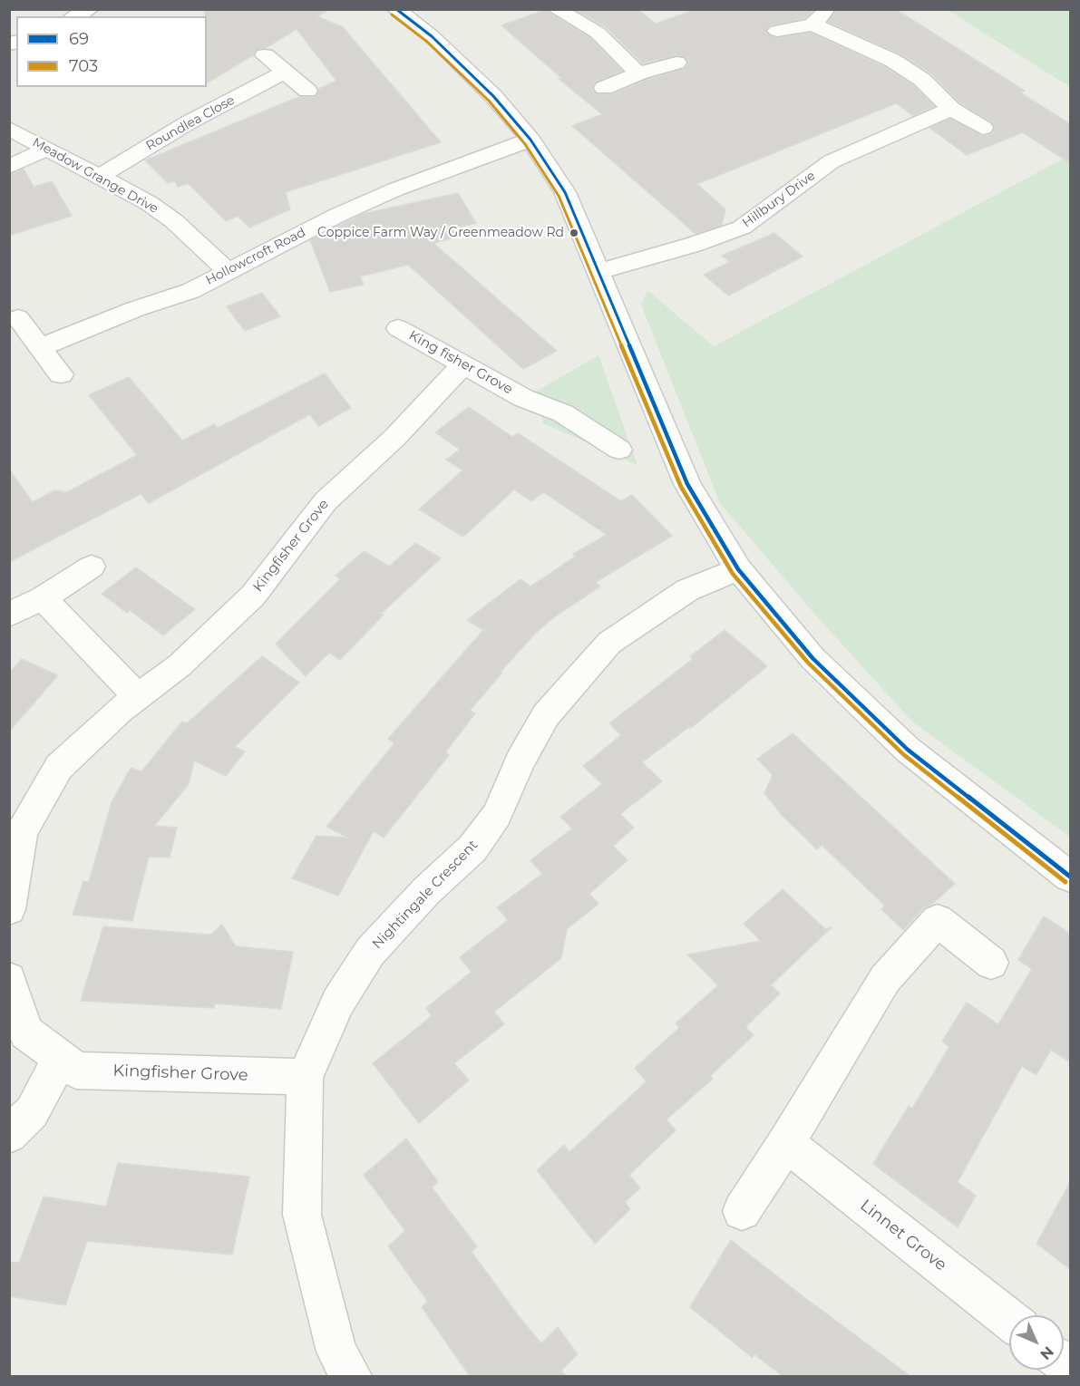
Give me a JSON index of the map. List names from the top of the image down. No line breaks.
{"streets":{"street":["Roundlea Close","Meadow Grange Drive","Hillbury Drive","Hollowcroft Road","King fisher Grove","Kingfisher Grove","Nightingale Crescent","Linnet Grove"]},"crossings":[["Roundlea Close","Meadow Grange Drive"],["Meadow Grange Drive","Hollowcroft Road"],["King fisher Grove","Kingfisher Grove"],["Kingfisher Grove","Nightingale Crescent"]],"places":["Coppice Farm Way / Greenmeadow Rd"],"lines":["transit line 69","transit line 703"],"legend":["69","703"],"north":"bottom right"}
